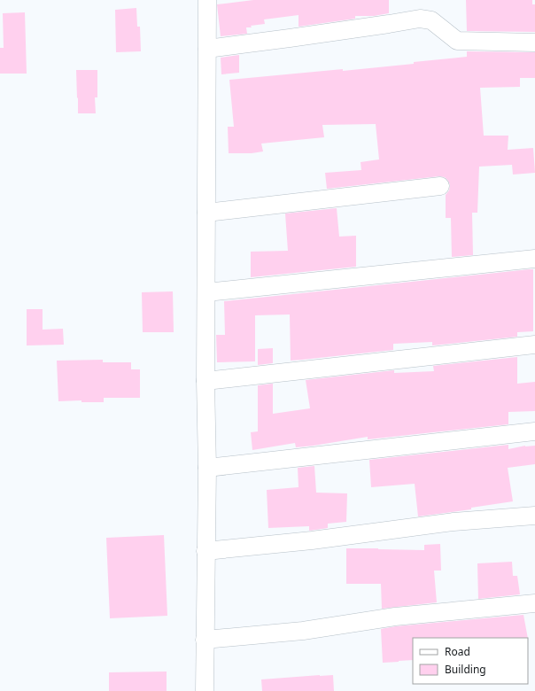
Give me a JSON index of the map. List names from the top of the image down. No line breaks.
{"legend":["Road","Building"]}
